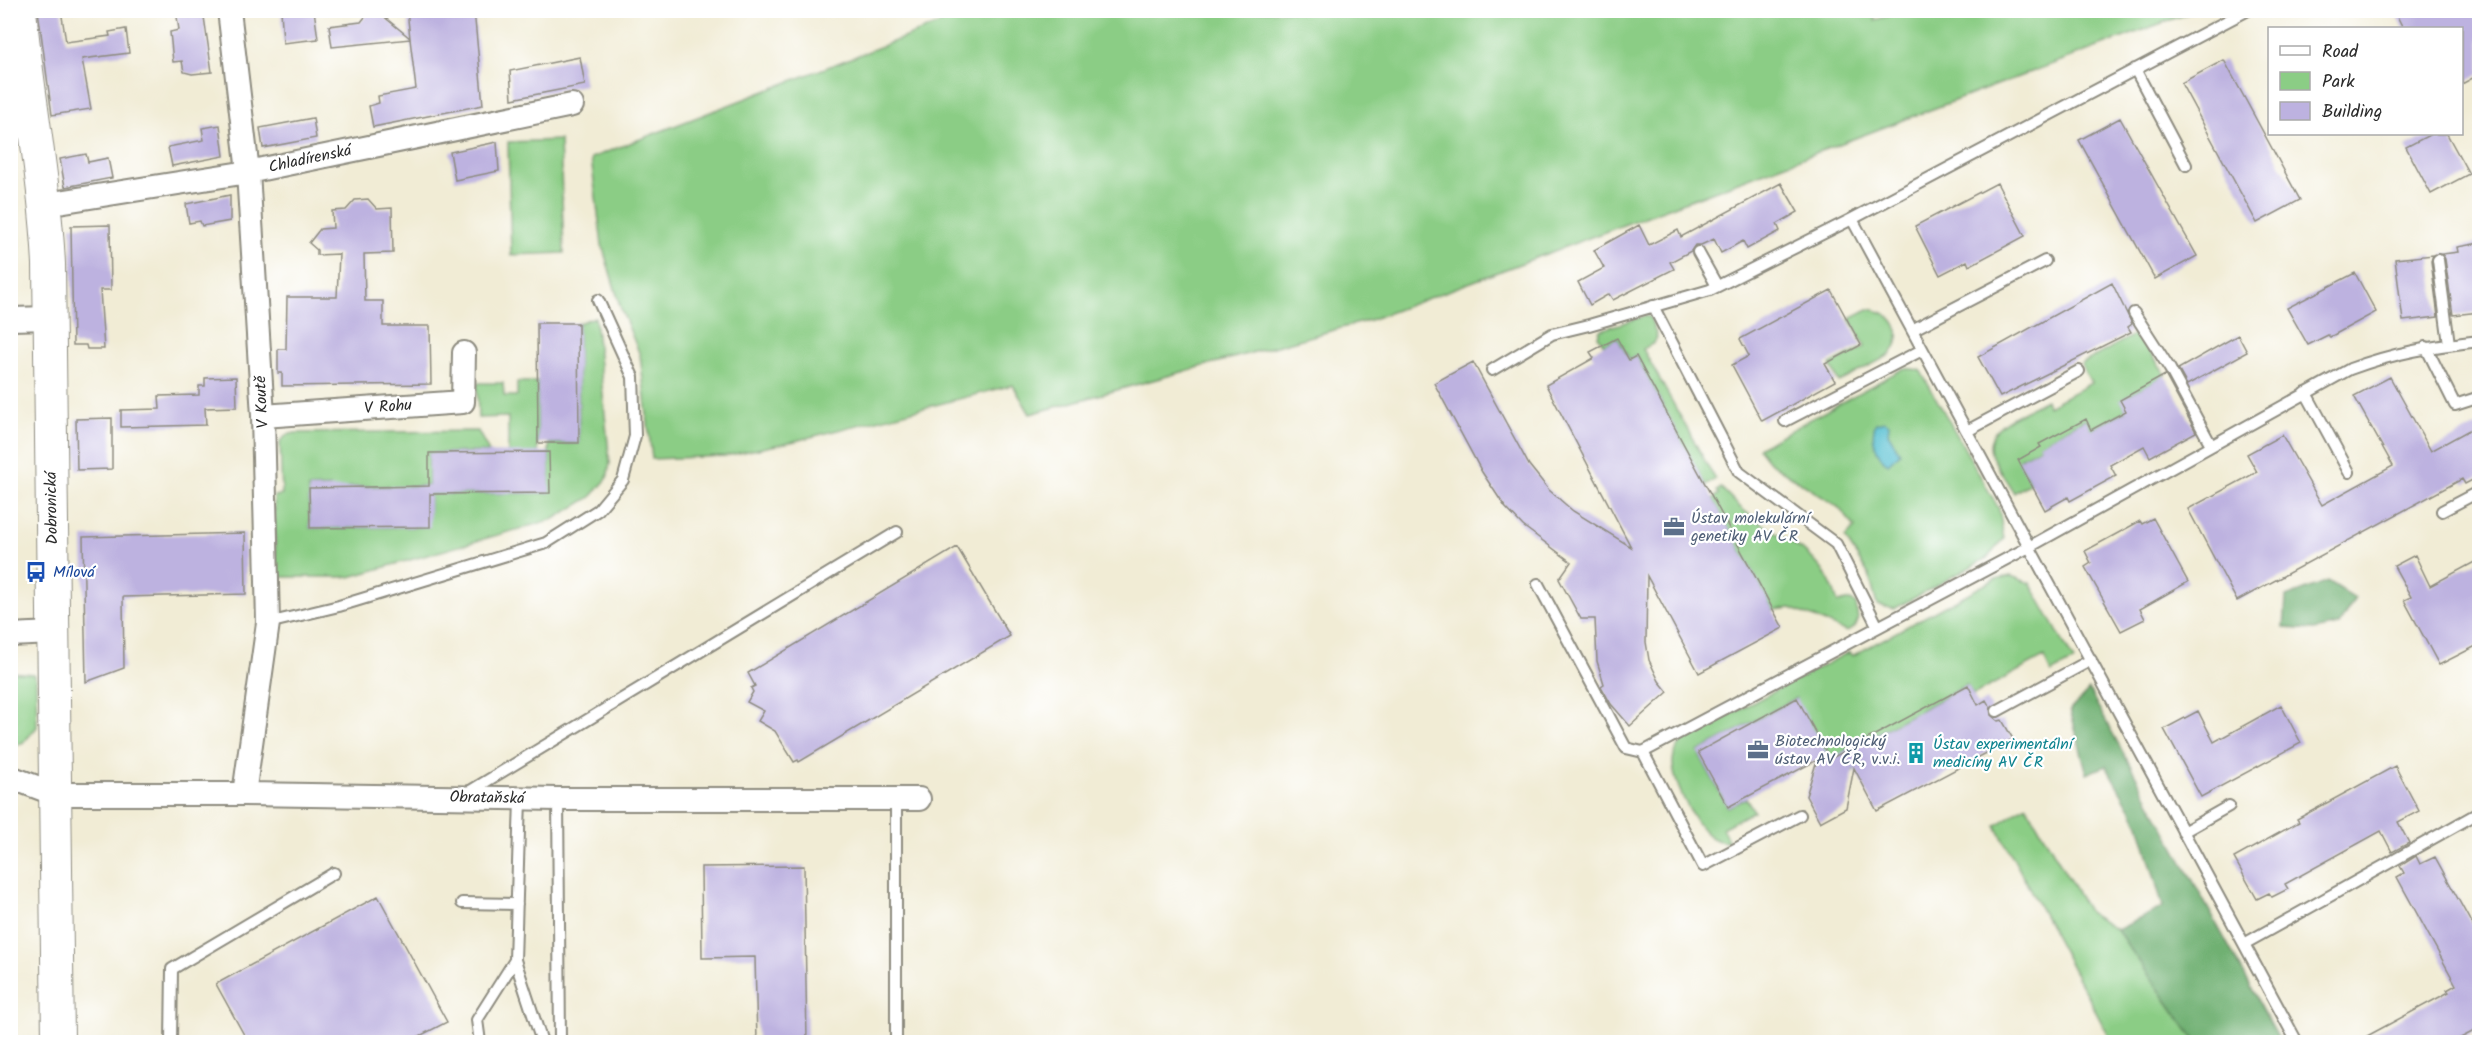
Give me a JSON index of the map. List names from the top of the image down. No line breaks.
{"streets":{"street":["Chladírenská","V Koutě","V Rohu","Dobronická","Obrataňská"]},"crossings":[["Chladírenská","V Koutě"],["Chladírenská","Dobronická"],["V Koutě","V Rohu"],["V Koutě","Obrataňská"],["Dobronická","Obrataňská"]],"places":{"office":["Ústav molekulární genetiky AV ČR","Biotechnologický ústav AV ČR, v.v.i."],"bus stop":["Mílová"],"building":["Ústav experimentální medicíny AV ČR"]},"legend":["Road","Park","Building"]}
